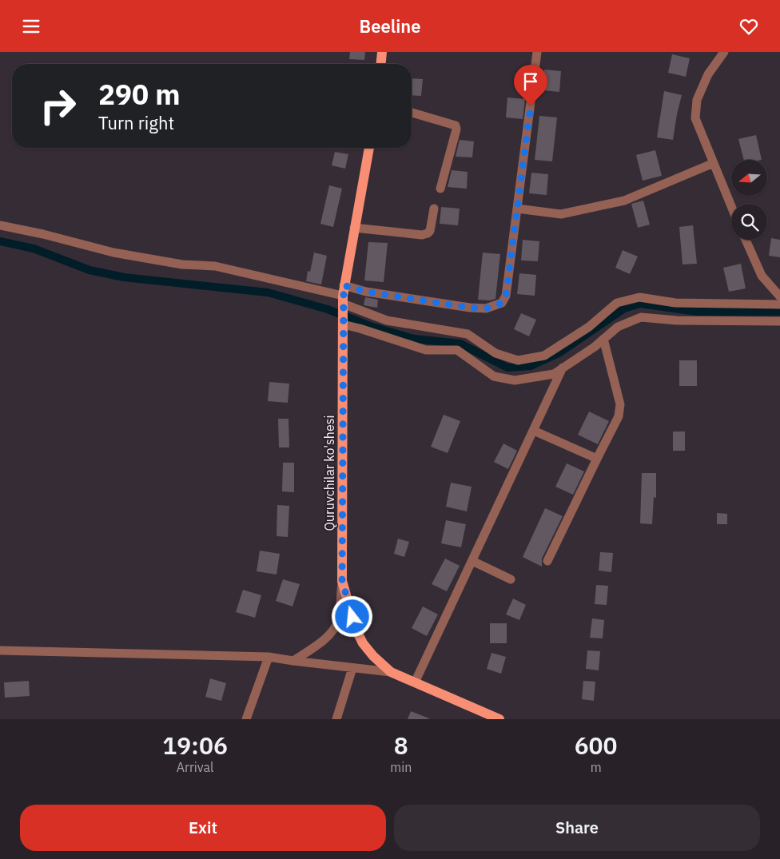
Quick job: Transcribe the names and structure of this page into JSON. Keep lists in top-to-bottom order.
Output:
{
  "streets": {
    "main road": ["Quruvchilar ko'shesi"]
  },
  "north": "left",
  "page": {
    "header": "Beeline",
    "turn": ["290 m", "Turn right"],
    "eta": [
      "19:06",
      "Arrival",
      "8",
      "min",
      "600",
      "m"
    ],
    "buttons": ["Exit", "Share"]
  }
}
